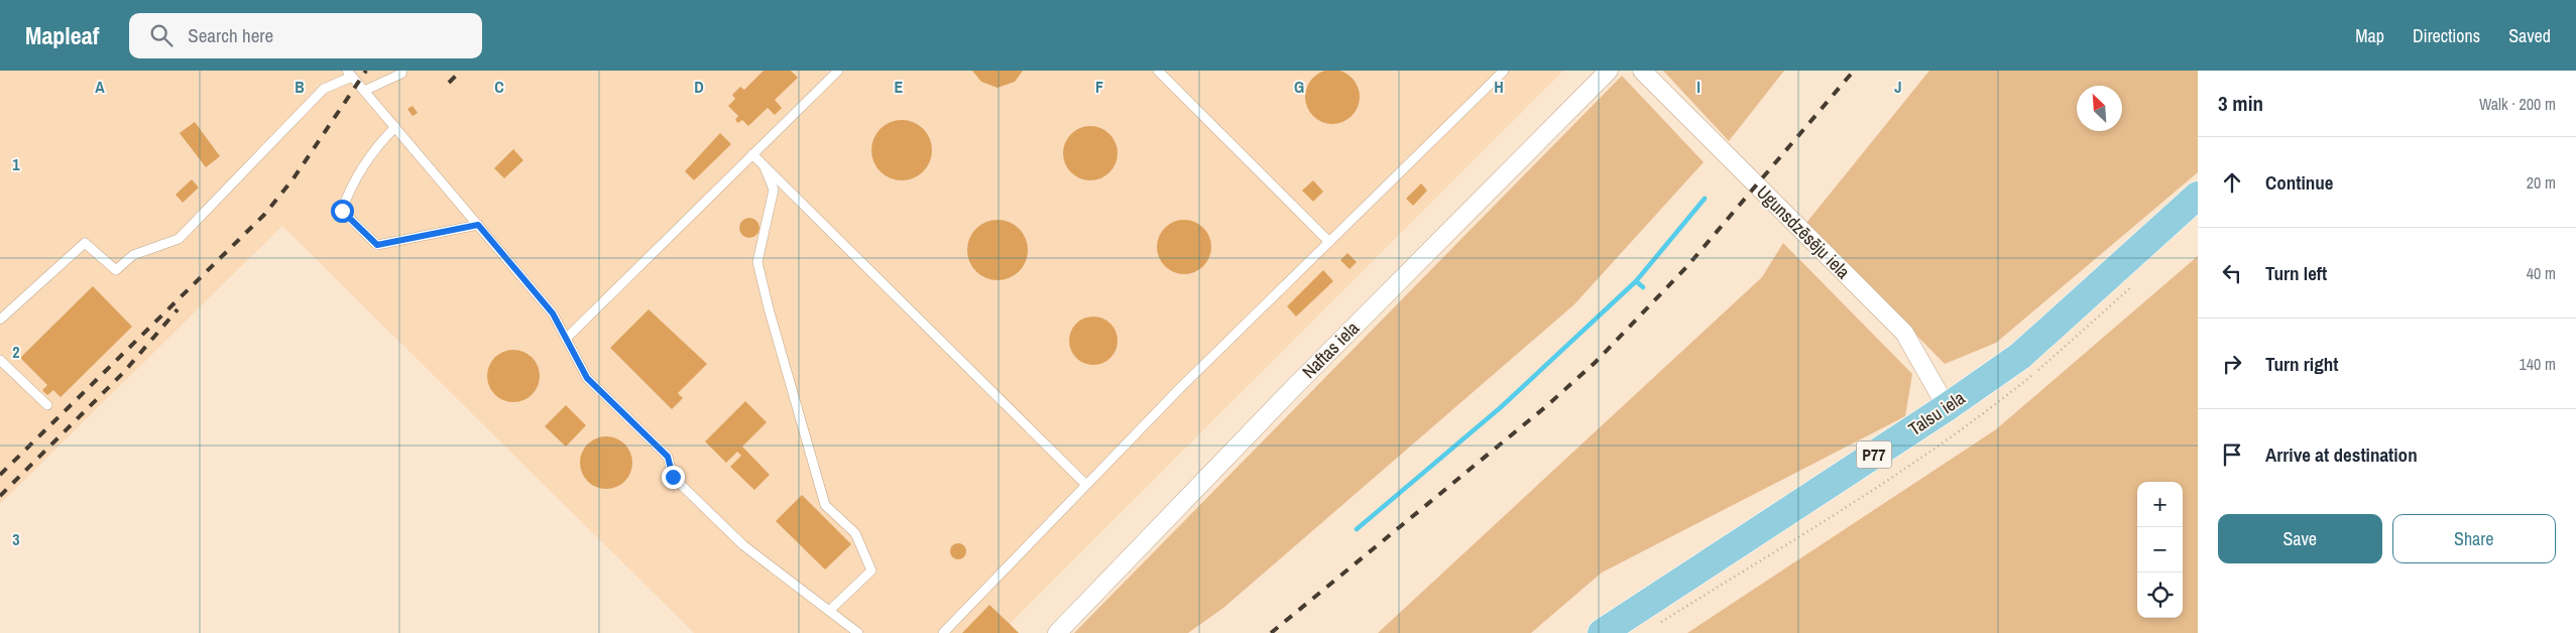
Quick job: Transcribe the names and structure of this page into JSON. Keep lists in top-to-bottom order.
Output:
{
  "streets": {
    "main road": ["Talsu iela", "P77"],
    "street": ["Ugunsdzēsēju iela", "Naftas iela"]
  },
  "crossings": [
    ["Ugunsdzēsēju iela", "Talsu iela"]
  ],
  "north": "top left",
  "page": {
    "header": "Mapleaf",
    "search": "Search here",
    "nav": ["Map", "Directions", "Saved"],
    "heading": ["3 min", "Walk · 200 m"],
    "list": [
      ["Continue", "20 m"],
      ["Turn left", "40 m"],
      ["Turn right", "140 m"],
      "Arrive at destination"
    ],
    "map_buttons": ["+", "−"],
    "buttons": ["Save", "Share"]
  },
  "grid": {
    "columns": [
      "A",
      "B",
      "C",
      "D",
      "E",
      "F",
      "G",
      "H",
      "I",
      "J"
    ],
    "rows": ["1", "2", "3"]
  }
}
